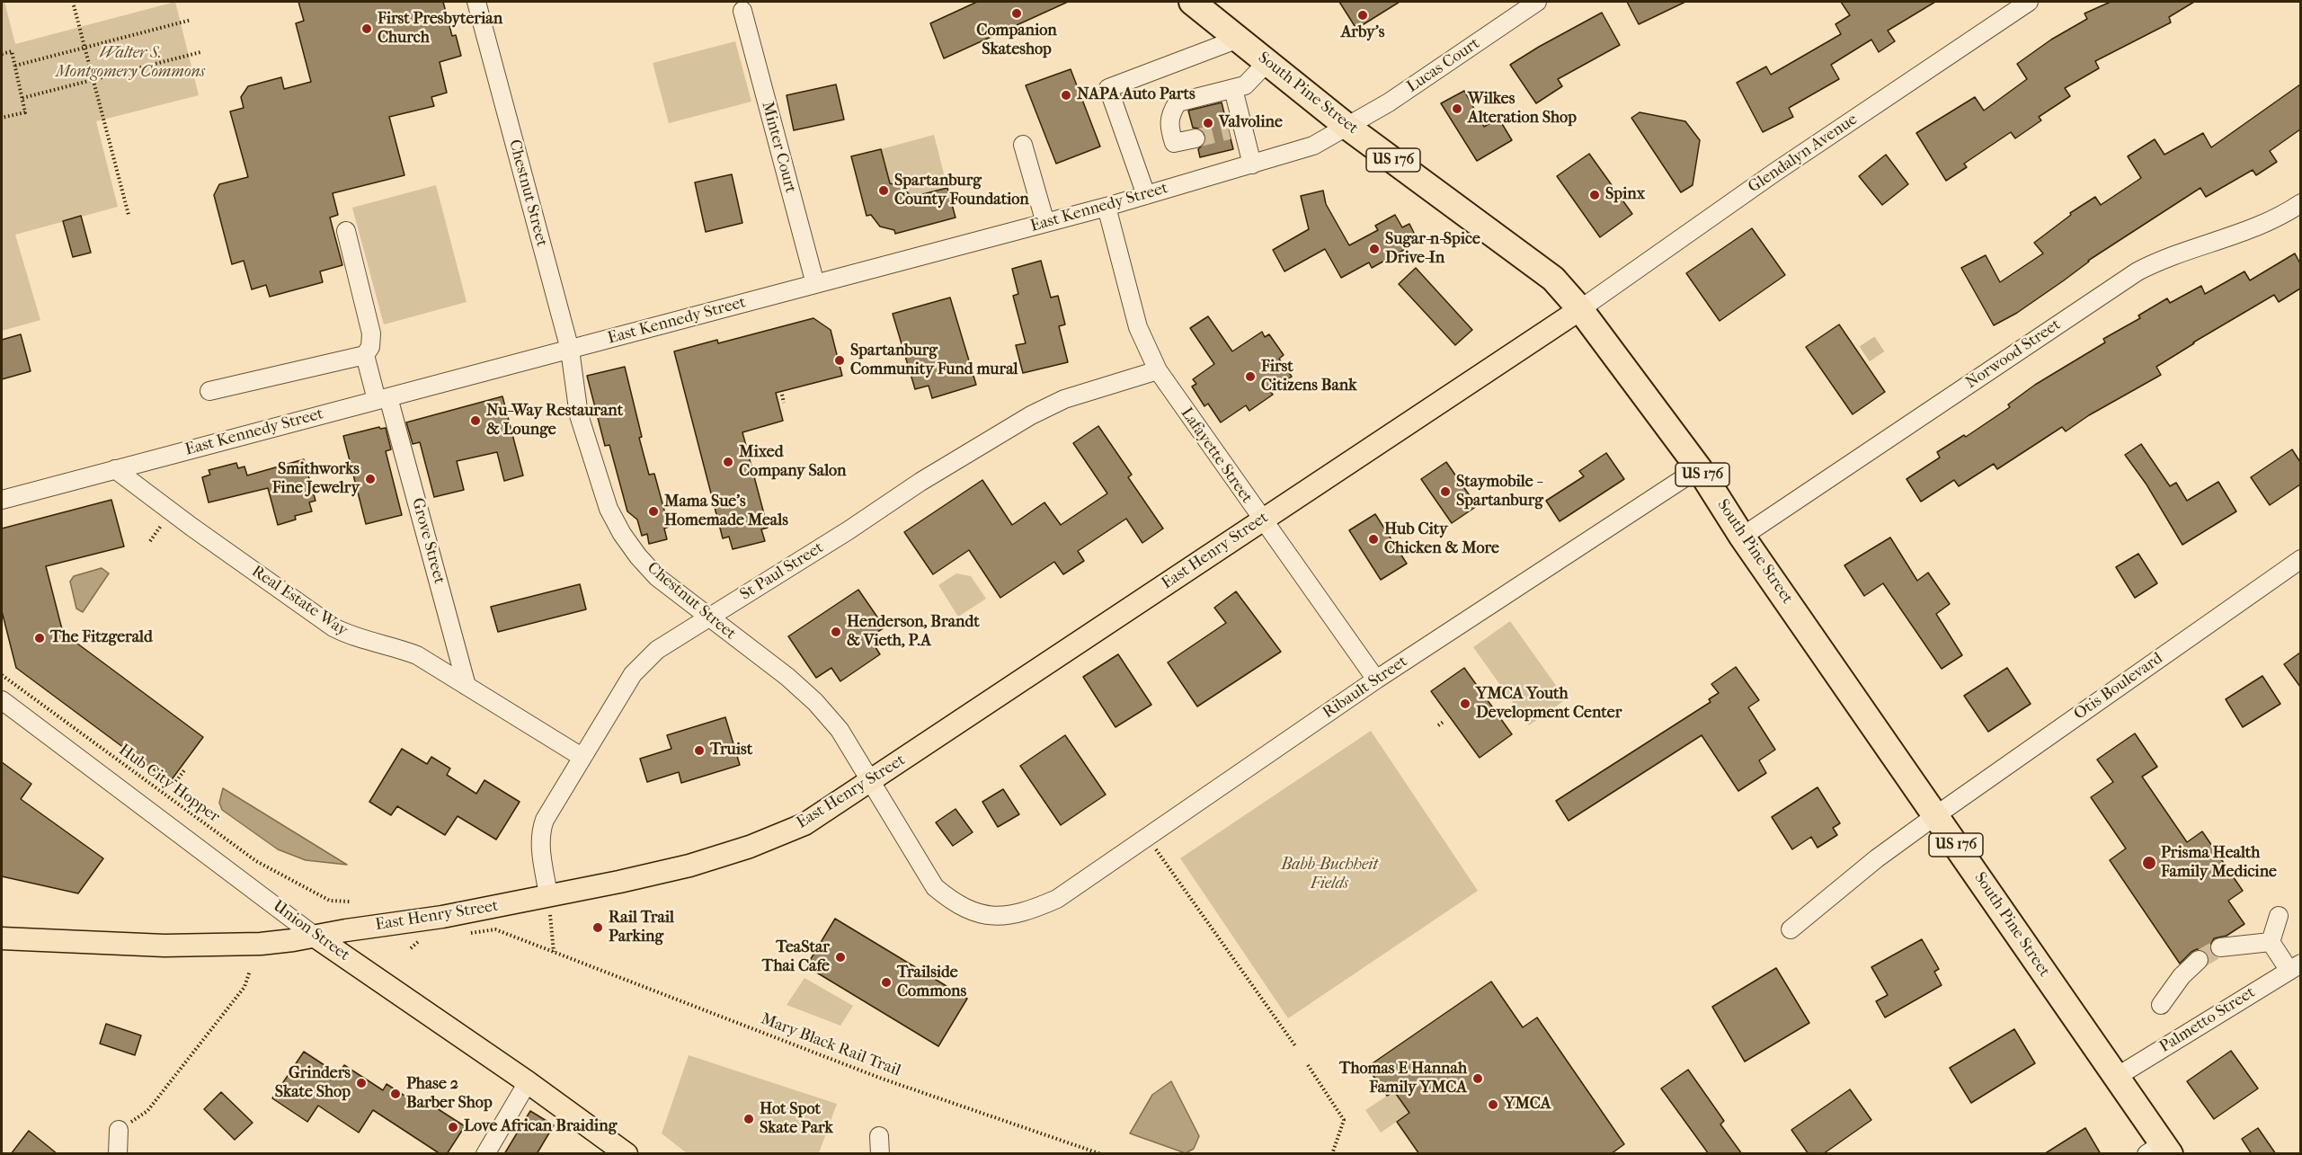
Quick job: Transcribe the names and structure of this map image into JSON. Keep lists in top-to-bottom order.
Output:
{
  "streets": {
    "highway": ["South Pine Street", "US 176"],
    "main road": ["East Henry Street", "Union Street"],
    "street": [
      "Lucas Court",
      "Minter Court",
      "Glendalyn Avenue",
      "Chestnut Street",
      "East Kennedy Street",
      "Norwood Street",
      "Lafayette Street",
      "Grove Street",
      "St Paul Street",
      "Real Estate Way",
      "Otis Boulevard",
      "Ribault Street",
      "Palmetto Street"
    ],
    "path": ["Hub City Hopper", "Mary Black Rail Trail"]
  },
  "crossings": [
    ["Lucas Court", "South Pine Street"],
    ["Lucas Court", "East Kennedy Street"],
    ["South Pine Street", "Glendalyn Avenue"],
    ["South Pine Street", "East Kennedy Street"],
    ["South Pine Street", "Norwood Street"],
    ["South Pine Street", "East Henry Street"],
    ["South Pine Street", "Otis Boulevard"],
    ["South Pine Street", "Ribault Street"],
    ["South Pine Street", "Palmetto Street"],
    ["Minter Court", "East Kennedy Street"],
    ["Glendalyn Avenue", "East Henry Street"],
    ["Chestnut Street", "East Kennedy Street"],
    ["Chestnut Street", "East Henry Street"],
    ["Chestnut Street", "St Paul Street"],
    ["Chestnut Street", "Ribault Street"],
    ["East Kennedy Street", "Lafayette Street"],
    ["East Kennedy Street", "Grove Street"],
    ["East Kennedy Street", "Real Estate Way"],
    ["Lafayette Street", "East Henry Street"],
    ["Lafayette Street", "St Paul Street"],
    ["Lafayette Street", "Ribault Street"],
    ["Grove Street", "Real Estate Way"],
    ["East Henry Street", "St Paul Street"],
    ["East Henry Street", "Union Street"],
    ["St Paul Street", "Real Estate Way"]
  ],
  "parks": ["Walter S. Montgomery Commons", "Babb-Buchheit Fields"],
  "places": [
    "Companion Skateshop",
    "Arby's",
    "First Presbyterian Church",
    "NAPA Auto Parts",
    "Wilkes Alteration Shop",
    "Valvoline",
    "Spartanburg County Foundation",
    "Spinx",
    "Sugar-n-Spice Drive-In",
    "Spartanburg Community Fund mural",
    "First Citizens Bank",
    "Nu-Way Restaurant & Lounge",
    "Mixed Company Salon",
    "Smithworks Fine Jewelry",
    "Staymobile - Spartanburg",
    "Mama Sue's Homemade Meals",
    "Hub City Chicken & More",
    "Henderson, Brandt & Vieth, P.A",
    "The Fitzgerald",
    "YMCA Youth Development Center",
    "Truist",
    "Prisma Health Family Medicine",
    "Rail Trail Parking",
    "TeaStar Thai Cafe",
    "Trailside Commons",
    "Thomas E Hannah Family YMCA",
    "Grinders Skate Shop",
    "Phase 2 Barber Shop",
    "YMCA",
    "Hot Spot Skate Park",
    "Love African Braiding"
  ]
}
